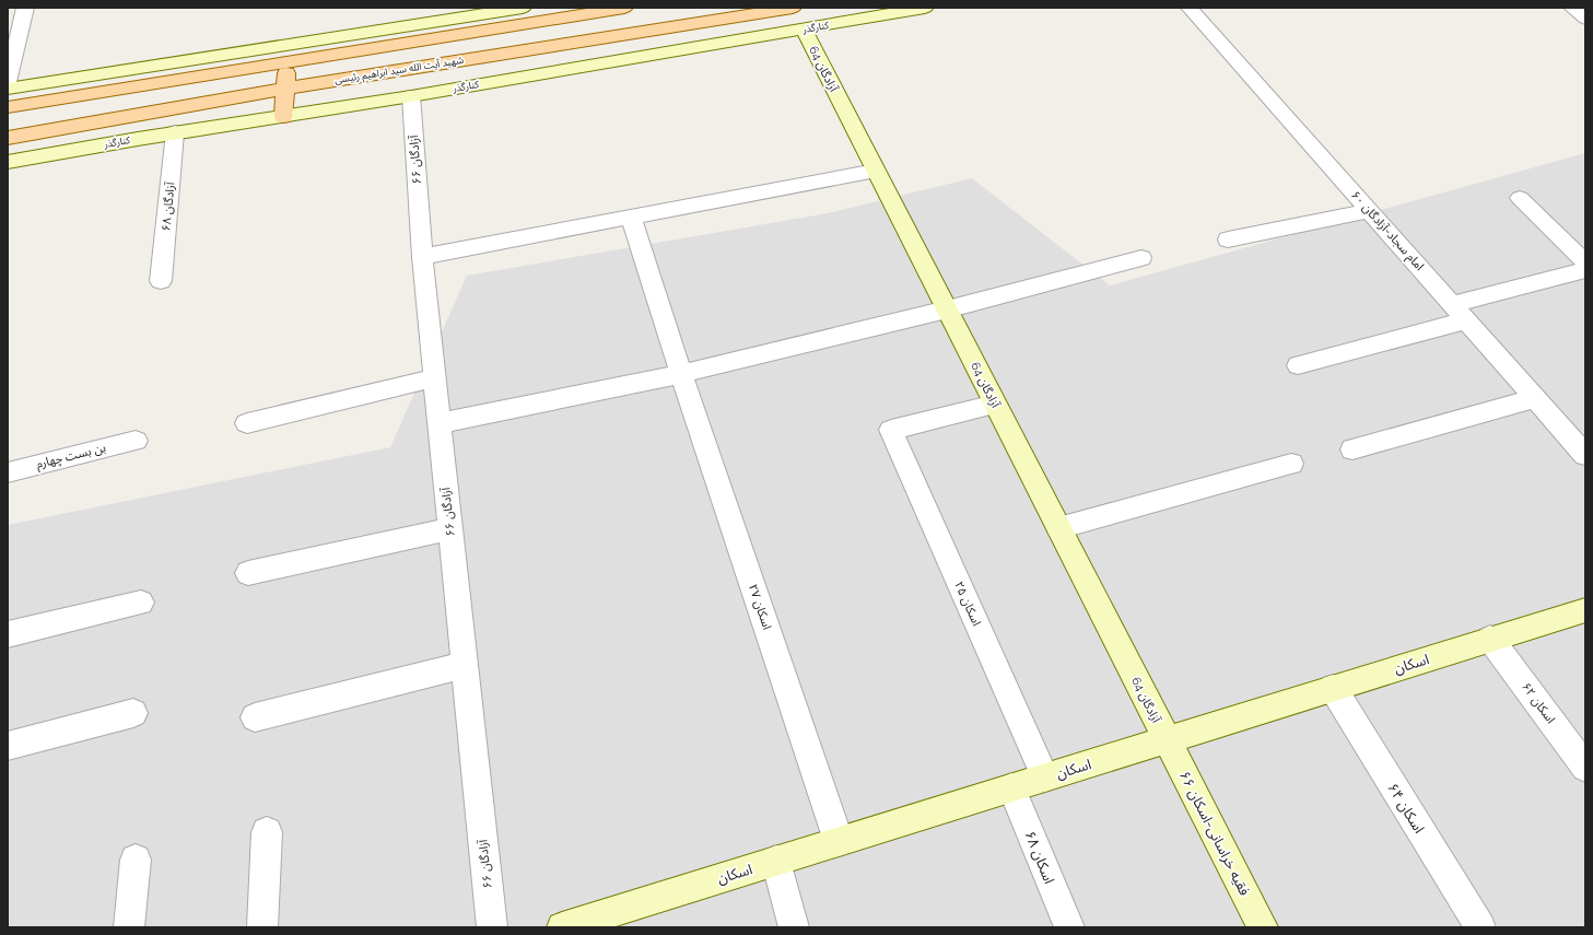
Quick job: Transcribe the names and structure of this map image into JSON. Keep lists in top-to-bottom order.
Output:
{
  "streets": {
    "main road": ["شهید آیت الله سید ابراهیم رئیسی"],
    "street": [
      "کنارگذر",
      "آزادگان 64",
      "آزادگان ۶۶",
      "آزادگان ۶۸",
      "امام سجاد-آزادگان ۶۰",
      "بن بست چهارم",
      "اسکان ۲۵",
      "اسکان ۲۷",
      "اسکان",
      "اسکان ۶۲",
      "اسکان ۶۴",
      "فقیه خراسانی-اسکان ۶۶",
      "اسکان ۶۸"
    ]
  },
  "crossings": [
    ["کنارگذر", "آزادگان 64"],
    ["کنارگذر", "آزادگان ۶۶"],
    ["کنارگذر", "آزادگان ۶۸"],
    ["آزادگان 64", "اسکان ۲۵"],
    ["آزادگان 64", "اسکان"],
    ["آزادگان 64", "فقیه خراسانی-اسکان ۶۶"],
    ["اسکان ۲۵", "اسکان"],
    ["اسکان ۲۷", "اسکان"],
    ["اسکان", "اسکان ۶۲"],
    ["اسکان", "اسکان ۶۴"],
    ["اسکان", "فقیه خراسانی-اسکان ۶۶"],
    ["اسکان", "اسکان ۶۸"]
  ]
}
